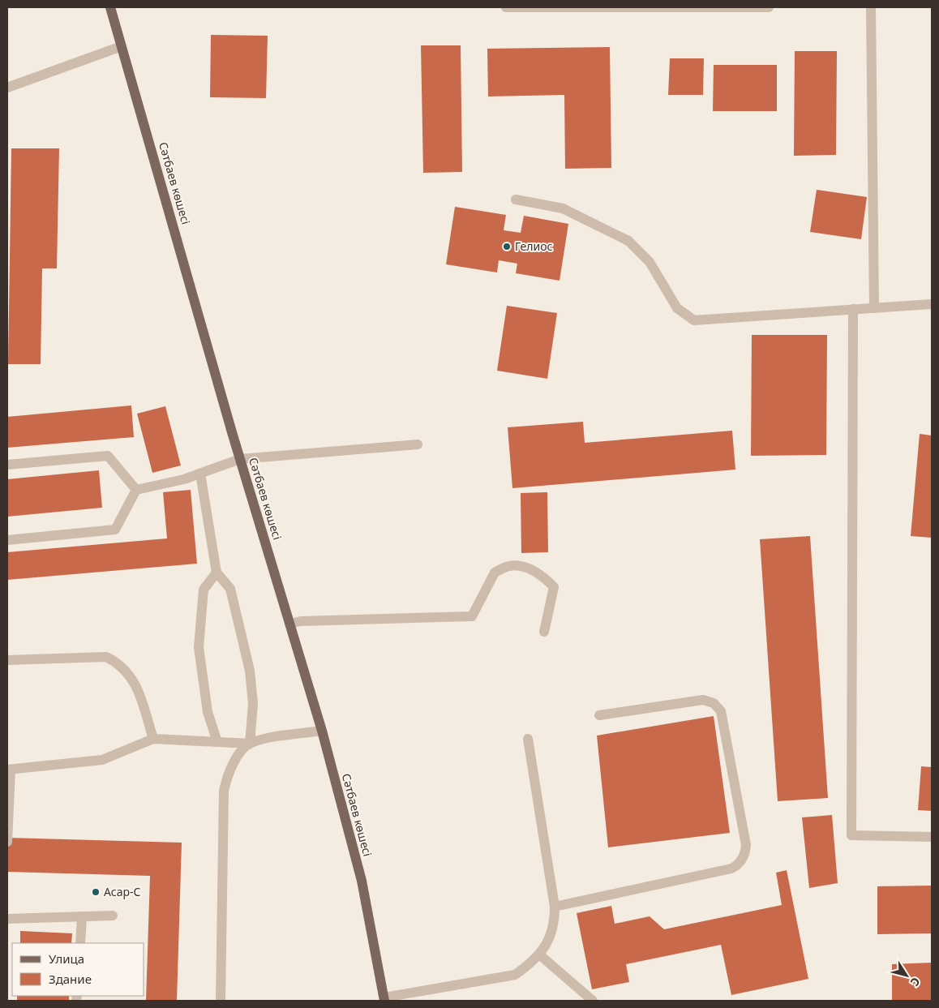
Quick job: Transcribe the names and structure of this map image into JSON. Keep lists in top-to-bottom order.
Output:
{
  "streets": {
    "main road": ["Сәтбаев көшесі"]
  },
  "places": ["Гелиос", "Асар-С"],
  "legend": ["Улица", "Здание"],
  "north": "bottom right"
}
